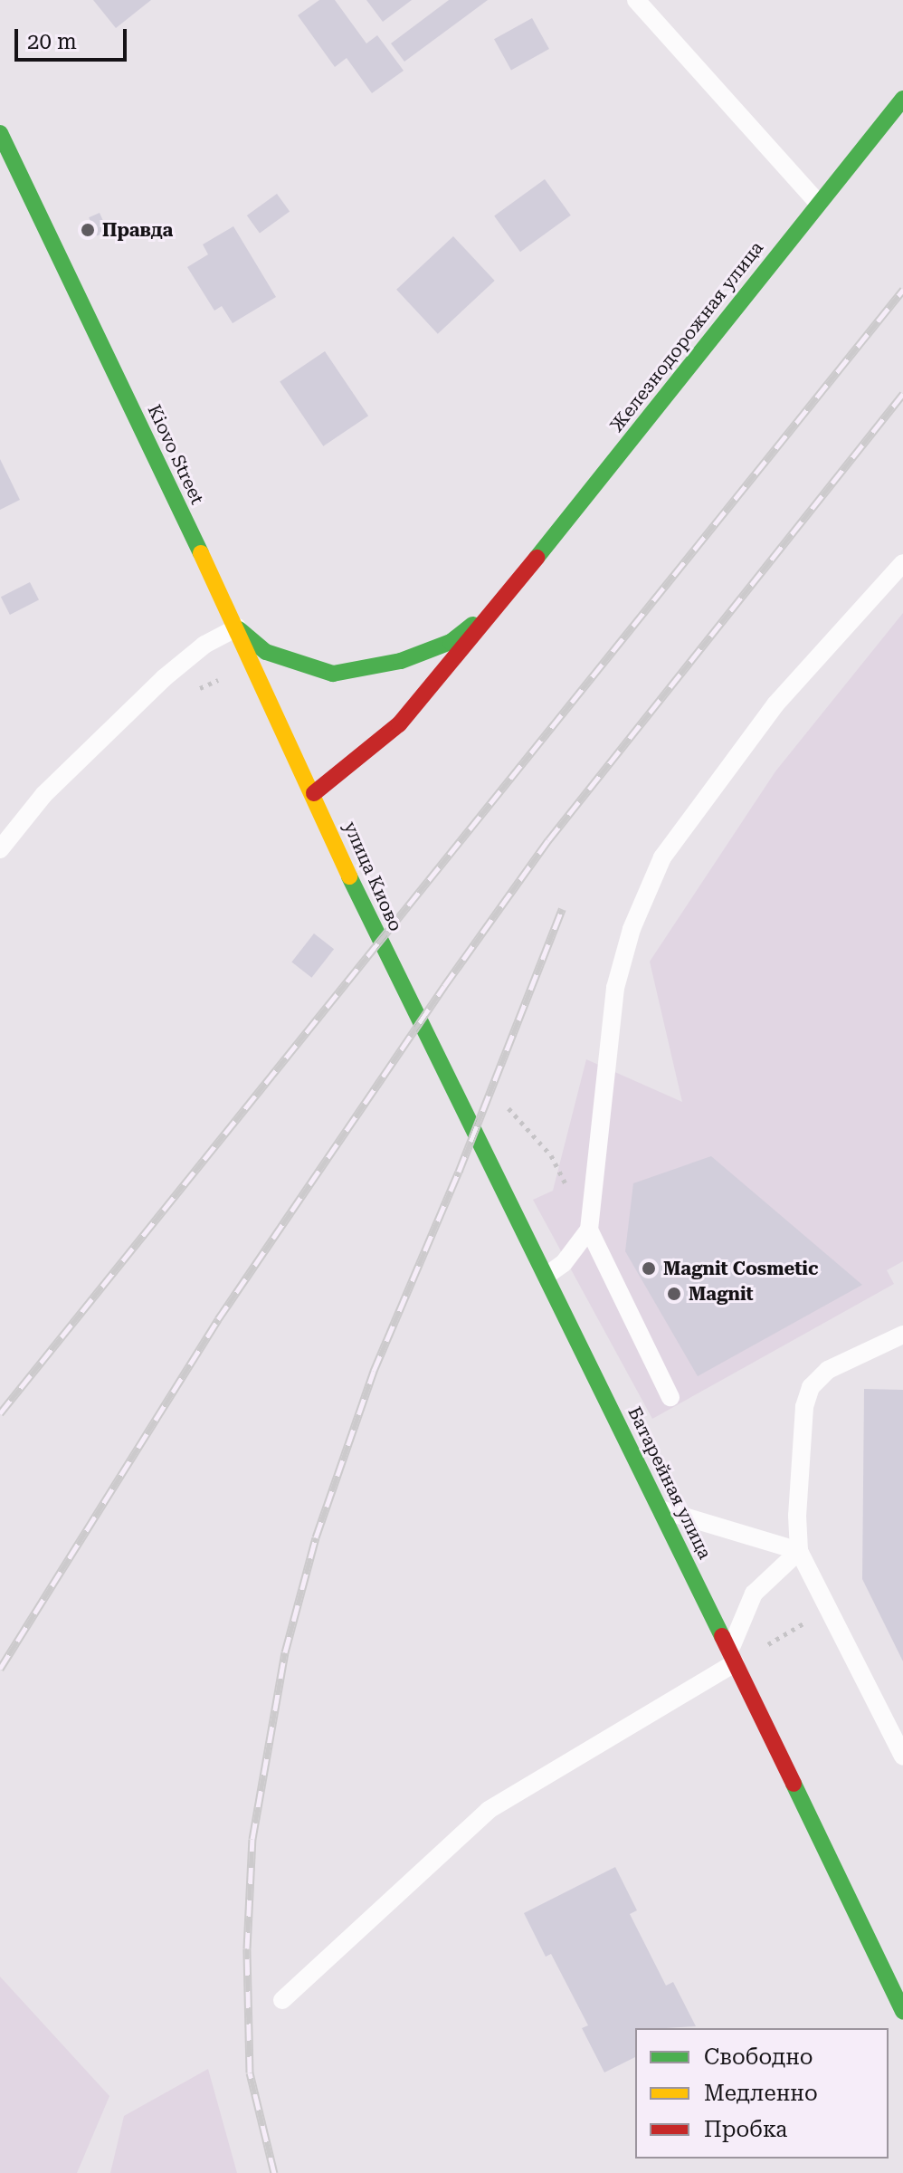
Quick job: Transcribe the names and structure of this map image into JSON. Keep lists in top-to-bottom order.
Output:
{
  "streets": {
    "main road": [
      "Железнодорожная улица",
      "Kiovo Street",
      "улица Киово",
      "Батарейная улица"
    ]
  },
  "crossings": [
    ["Железнодорожная улица", "Kiovo Street"],
    ["Железнодорожная улица", "улица Киово"],
    ["Kiovo Street", "улица Киово"],
    ["улица Киово", "Батарейная улица"]
  ],
  "places": ["Правда", "Magnit Cosmetic", "Magnit"],
  "legend": ["Свободно", "Медленно", "Пробка"],
  "scale_bar": "20 m"
}
